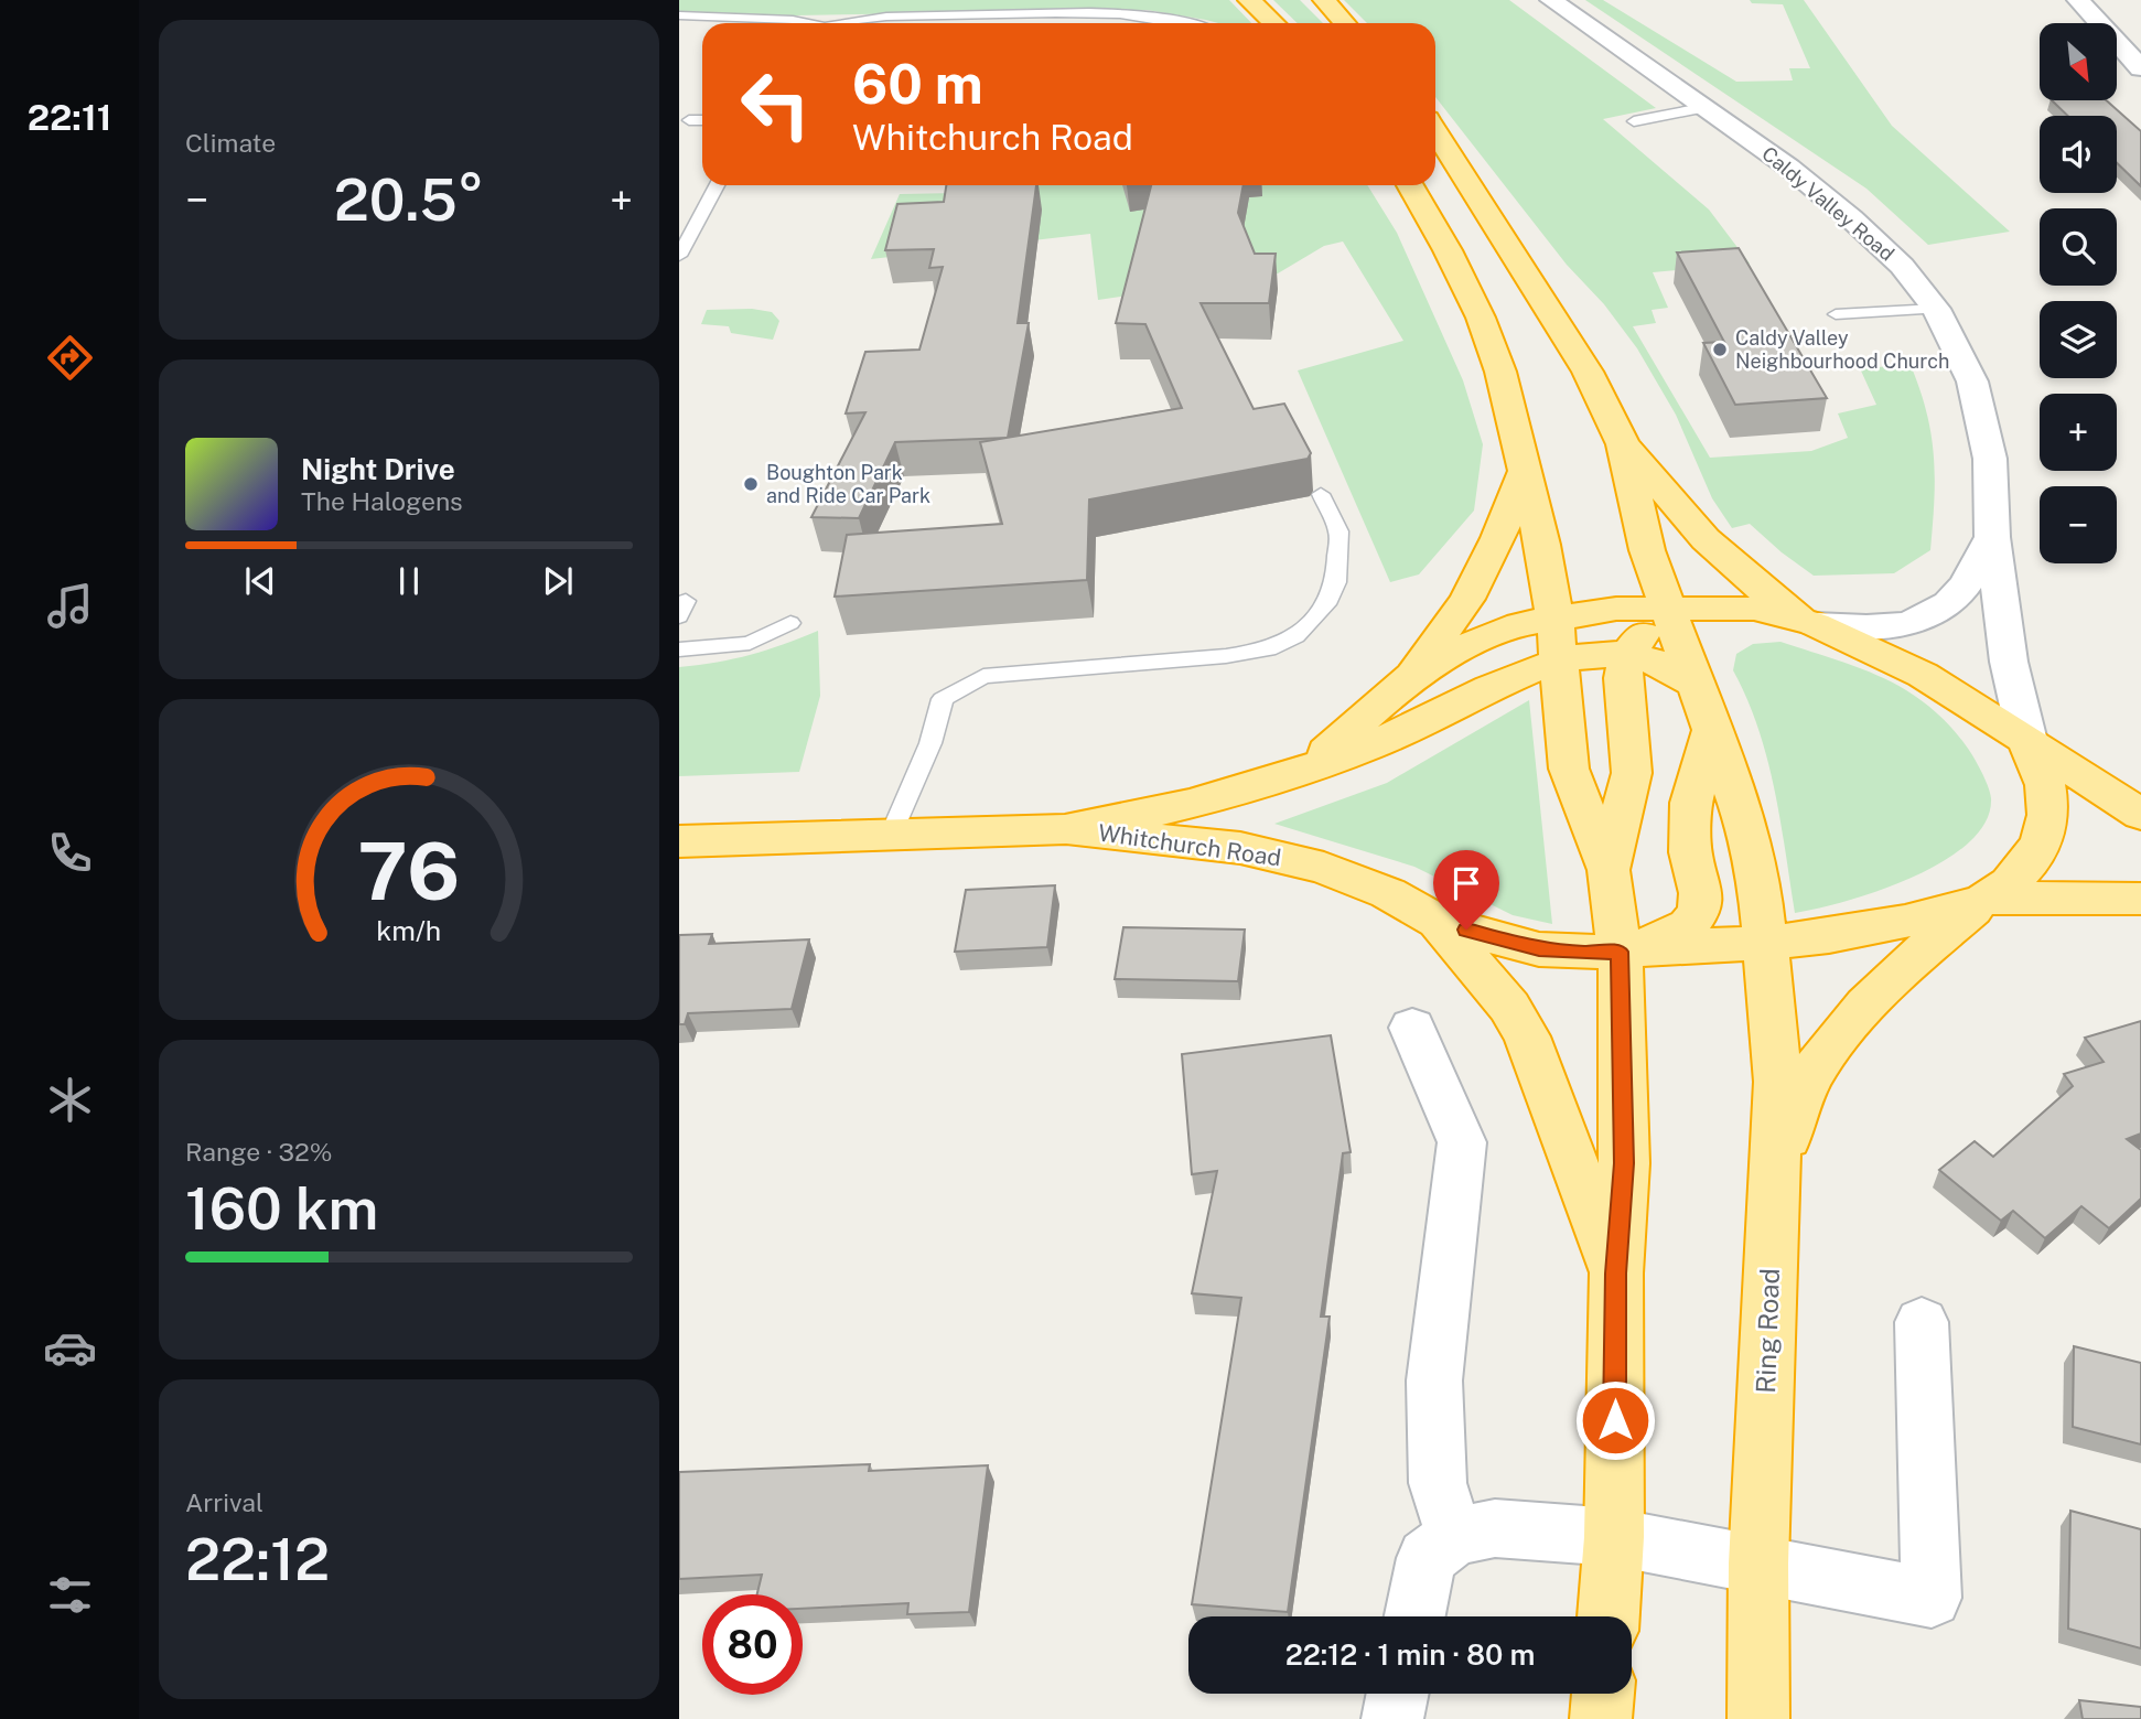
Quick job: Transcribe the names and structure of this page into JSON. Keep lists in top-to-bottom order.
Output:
{
  "streets": {
    "highway": ["Whitchurch Road", "Ring Road"],
    "street": ["Caldy Valley Road"]
  },
  "crossings": [
    ["Whitchurch Road", "Ring Road"]
  ],
  "places": ["Caldy Valley Neighbourhood Church", "Boughton Park and Ride Car Park"],
  "north": "bottom right",
  "page": {
    "tabs": "22:11",
    "tile": [
      "Climate",
      ["Range · 32%", "160 km"],
      ["Arrival", "22:12"]
    ],
    "map_buttons": ["+", "−"],
    "turn": ["60 m", "Whitchurch Road"],
    "heat": ["−", "20.5°", "+"],
    "song": ["Night Drive", "The Halogens"],
    "limit": "80",
    "trip": "22:12 · 1 min · 80 m",
    "gauge": ["76", "km/h"]
  }
}
